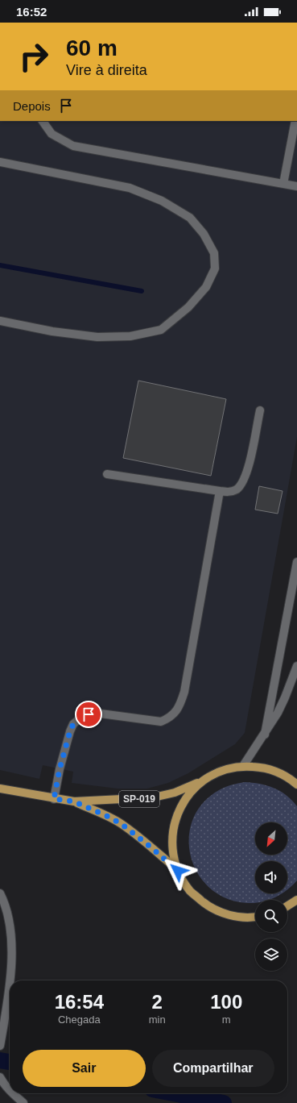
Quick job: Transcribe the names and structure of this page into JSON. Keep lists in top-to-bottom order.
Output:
{
  "streets": {
    "main road": ["SP-019"]
  },
  "north": "bottom left",
  "page": {
    "status": "16:52",
    "turn": ["60 m", "Vire à direita"],
    "then": "Depois",
    "eta": [
      "16:54",
      "Chegada",
      "2",
      "min",
      "100",
      "m"
    ],
    "buttons": ["Sair", "Compartilhar"]
  }
}
